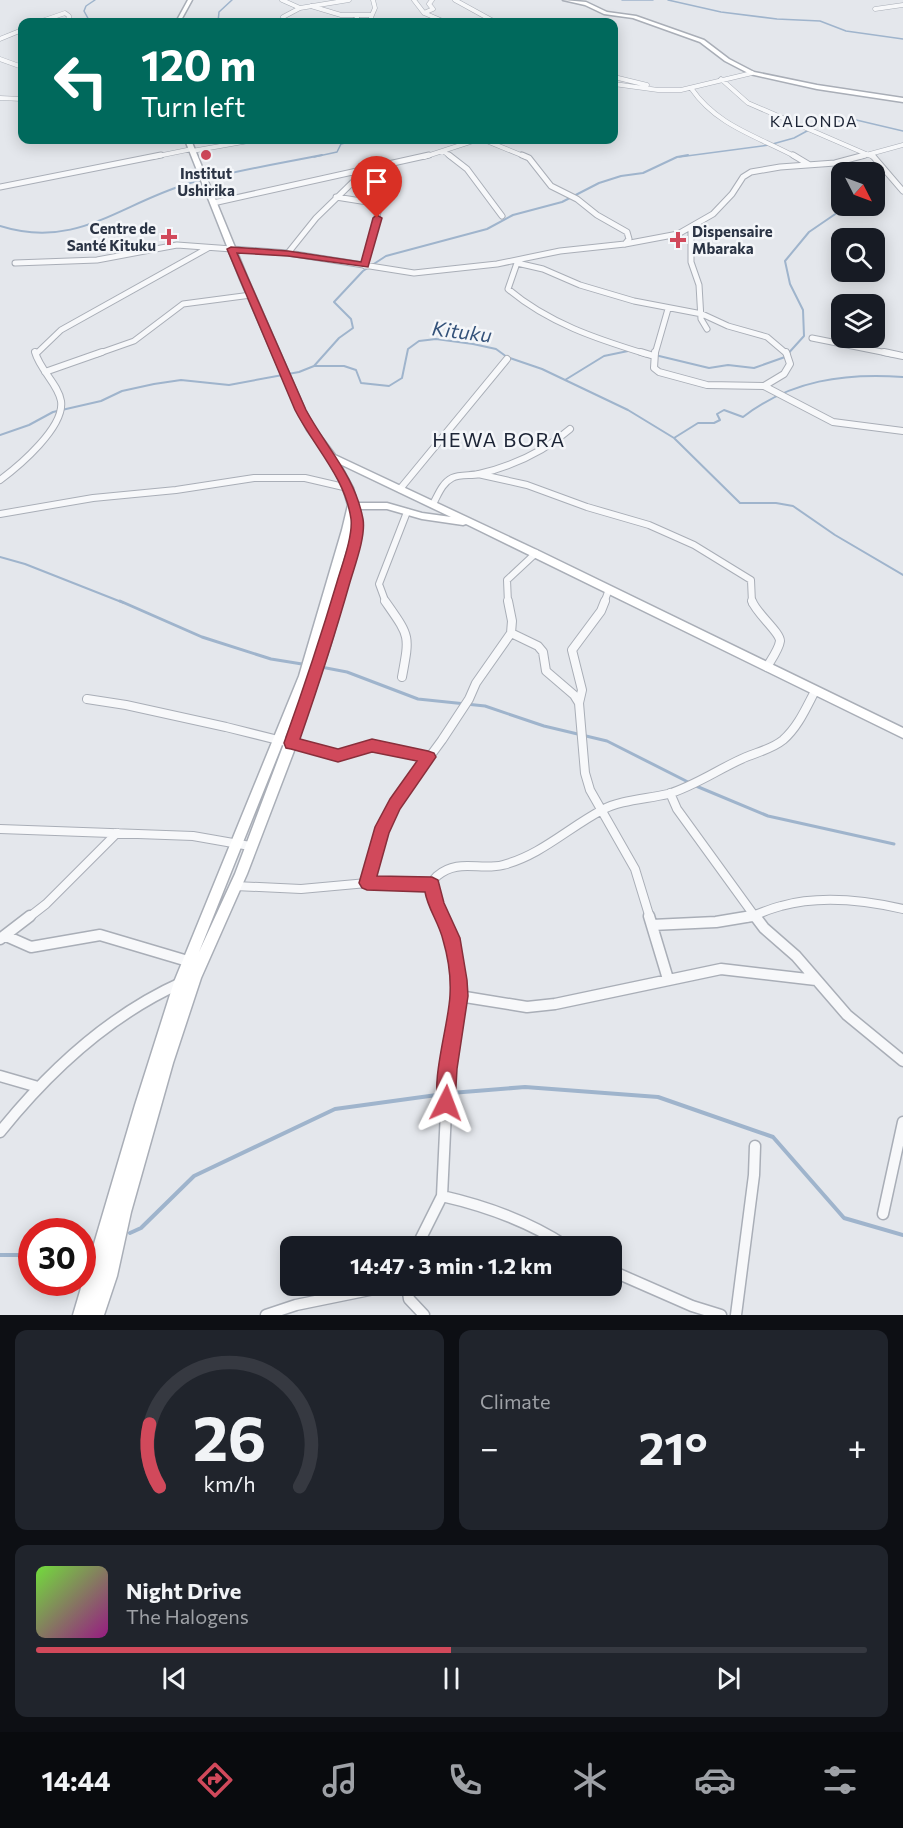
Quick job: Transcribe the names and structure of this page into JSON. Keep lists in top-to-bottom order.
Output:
{
  "districts": ["KALONDA", "HEWA BORA"],
  "water": ["Kituku"],
  "places": {
    "other": ["Institut Ushirika"],
    "health": ["Centre de Santé Kituku", "Dispensaire Mbaraka"]
  },
  "north": "bottom right",
  "page": {
    "turn": ["120 m", "Turn left"],
    "limit": "30",
    "trip": "14:47 · 3 min · 1.2 km",
    "tile": "Climate",
    "heat": ["−", "21°", "+"],
    "song": ["Night Drive", "The Halogens"],
    "tabs": "14:44",
    "gauge": ["26", "km/h"]
  }
}
